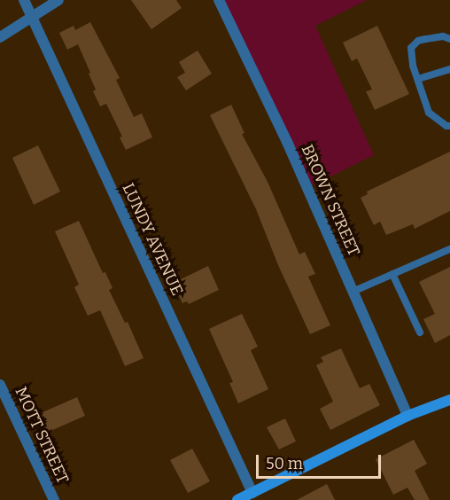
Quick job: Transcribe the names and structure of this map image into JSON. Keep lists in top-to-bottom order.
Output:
{
  "streets": {
    "street": ["BROWN STREET", "LUNDY AVENUE", "MOTT STREET"]
  },
  "scale_bar": "50 m"
}
